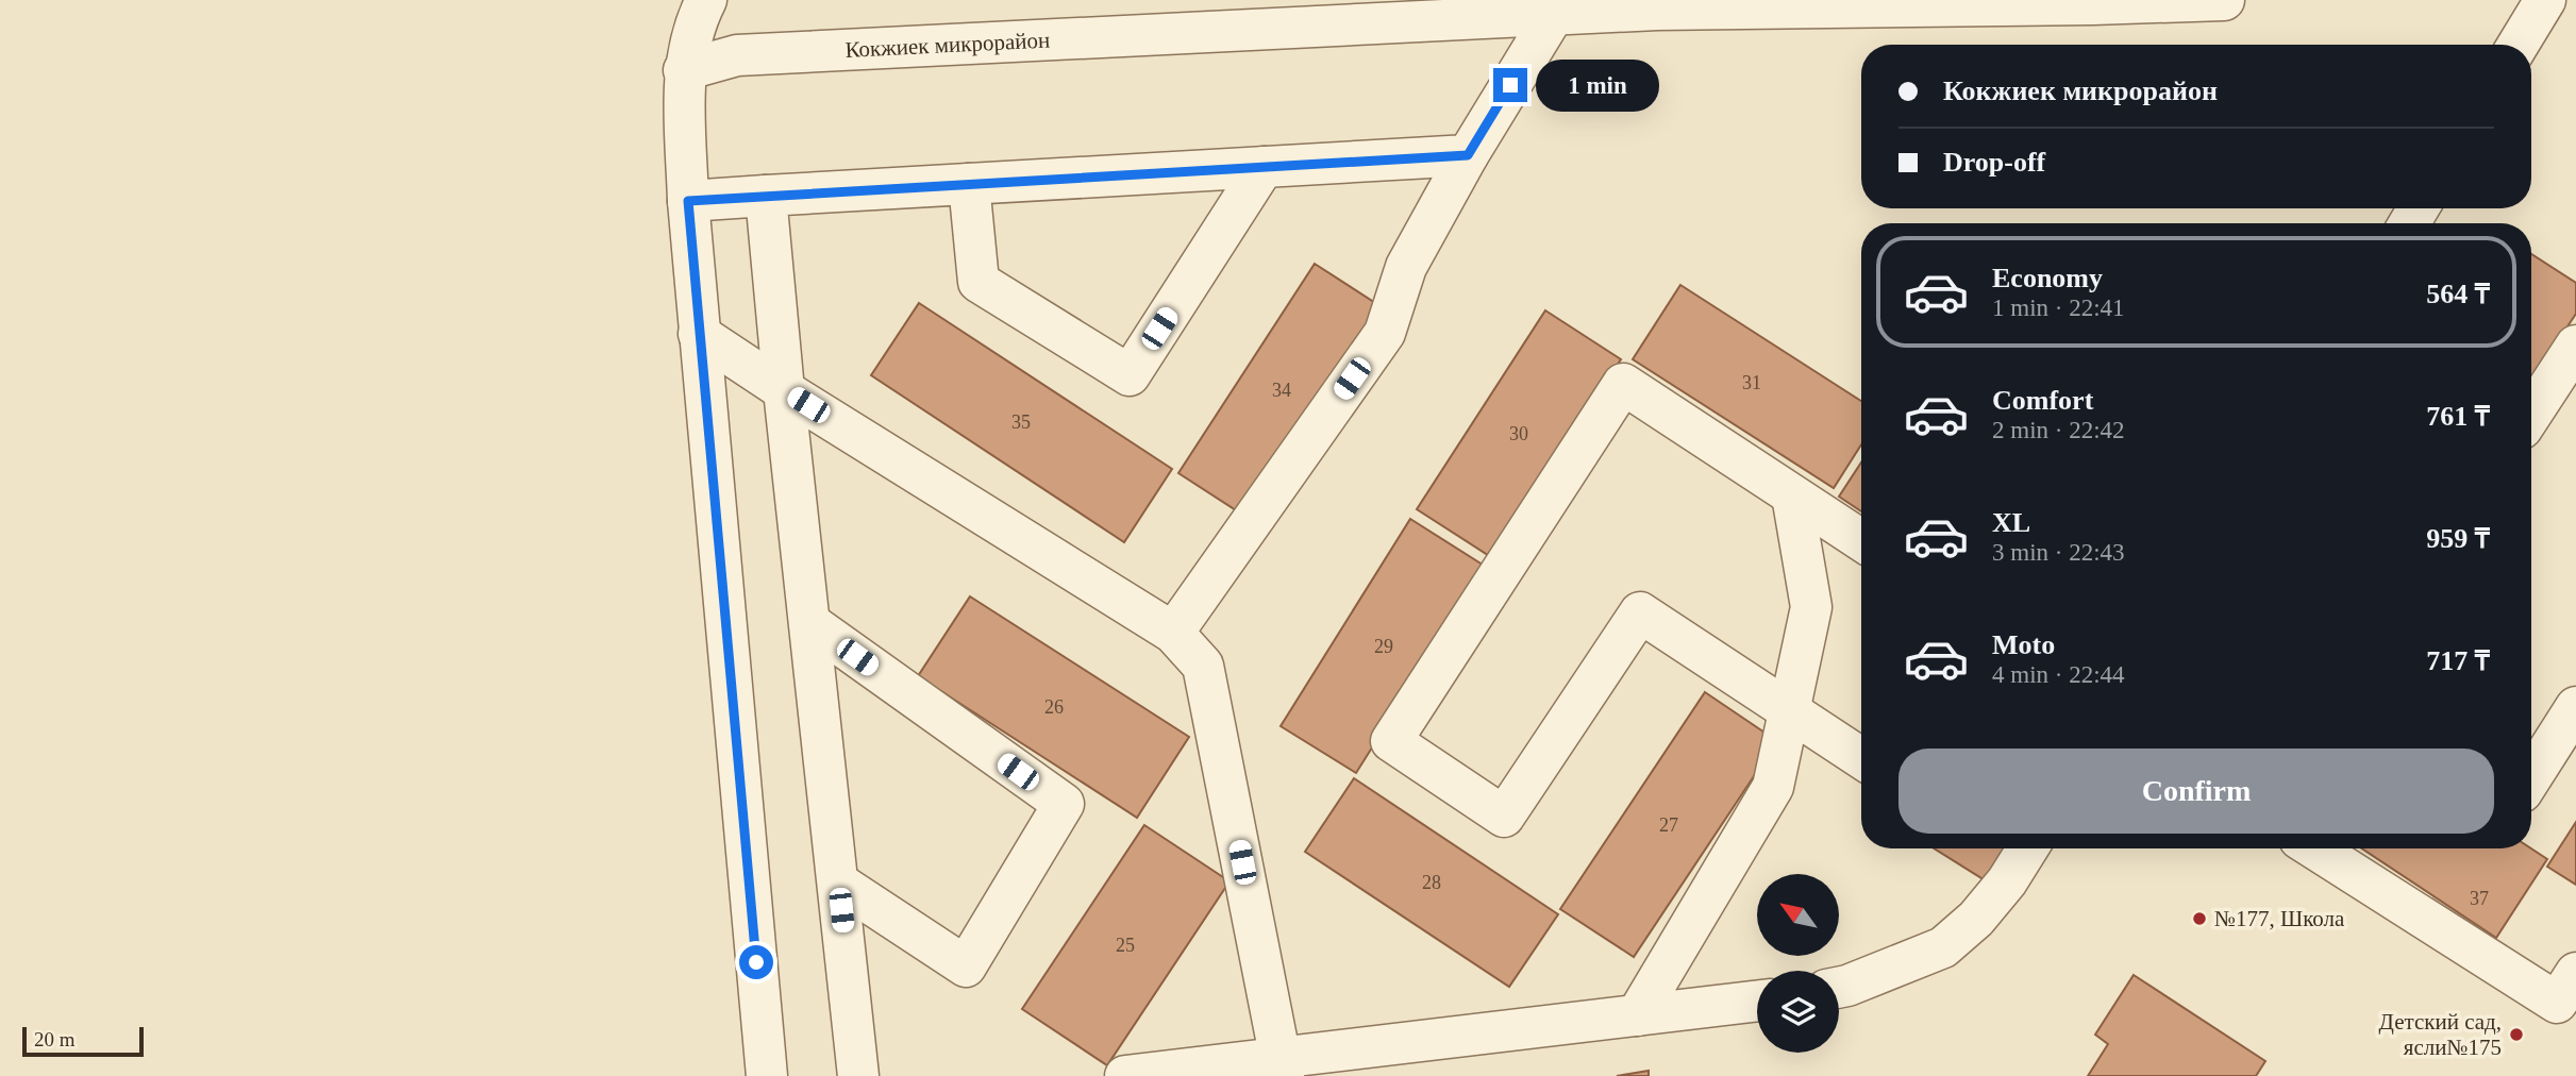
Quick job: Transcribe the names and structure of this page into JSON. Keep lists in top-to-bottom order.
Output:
{
  "streets": {
    "street": ["Кокжиек микрорайон"]
  },
  "places": ["№177, Школа", "Детский сад, ясли№175"],
  "house_numbers": [
    "31",
    "34",
    "35",
    "30",
    "29",
    "26",
    "27",
    "28",
    "37",
    "25"
  ],
  "scale_bar": "20 m",
  "north": "top left",
  "page": {
    "banner": ["Кокжиек микрорайон", "Drop-off"],
    "bubble": "1 min",
    "list": [
      {
        "name": "Economy",
        "note": "1 min · 22:41",
        "value": "564 ₸"
      },
      {
        "name": "Comfort",
        "note": "2 min · 22:42",
        "value": "761 ₸"
      },
      {
        "name": "XL",
        "note": "3 min · 22:43",
        "value": "959 ₸"
      },
      {
        "name": "Moto",
        "note": "4 min · 22:44",
        "value": "717 ₸"
      }
    ],
    "buttons": "Confirm",
    "scale": "20 m"
  }
}
